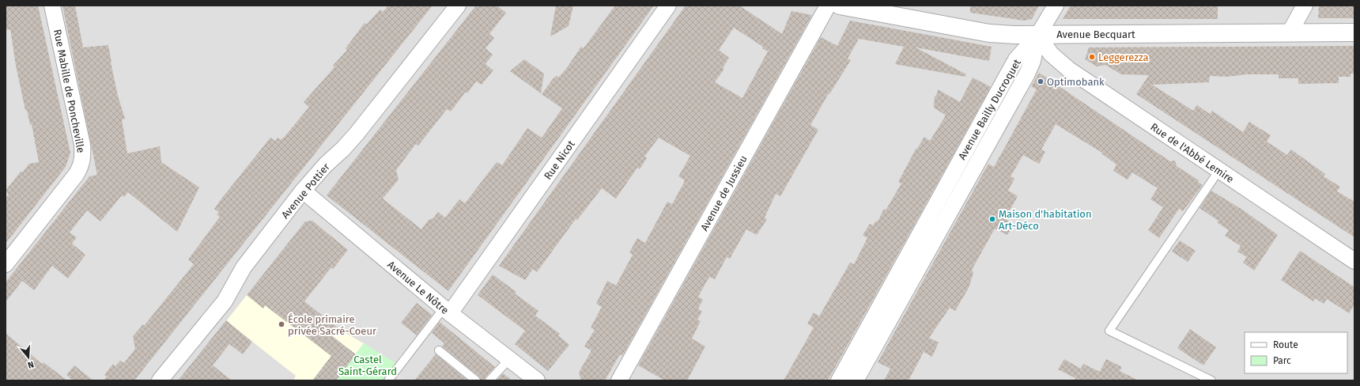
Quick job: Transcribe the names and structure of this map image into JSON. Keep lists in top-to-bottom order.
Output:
{
  "streets": {
    "street": [
      "Avenue Becquart",
      "Rue Mabille de Poncheville",
      "Avenue Bailly Ducroquet",
      "Rue de l'Abbé Lemire",
      "Rue Nicot",
      "Avenue Pottier",
      "Avenue de Jussieu",
      "Avenue Le Nôtre"
    ]
  },
  "crossings": [
    ["Avenue Becquart", "Avenue Bailly Ducroquet"],
    ["Avenue Becquart", "Rue de l'Abbé Lemire"],
    ["Avenue Bailly Ducroquet", "Rue de l'Abbé Lemire"],
    ["Rue Nicot", "Avenue Le Nôtre"],
    ["Avenue Pottier", "Avenue Le Nôtre"]
  ],
  "parks": ["Castel Saint-Gérard"],
  "places": [
    "Leggerezza",
    "Optimobank",
    "Maison d'habitation Art-Déco",
    "École primaire privée Sacré-Coeur"
  ],
  "legend": ["Route", "Parc"],
  "north": "bottom"
}
